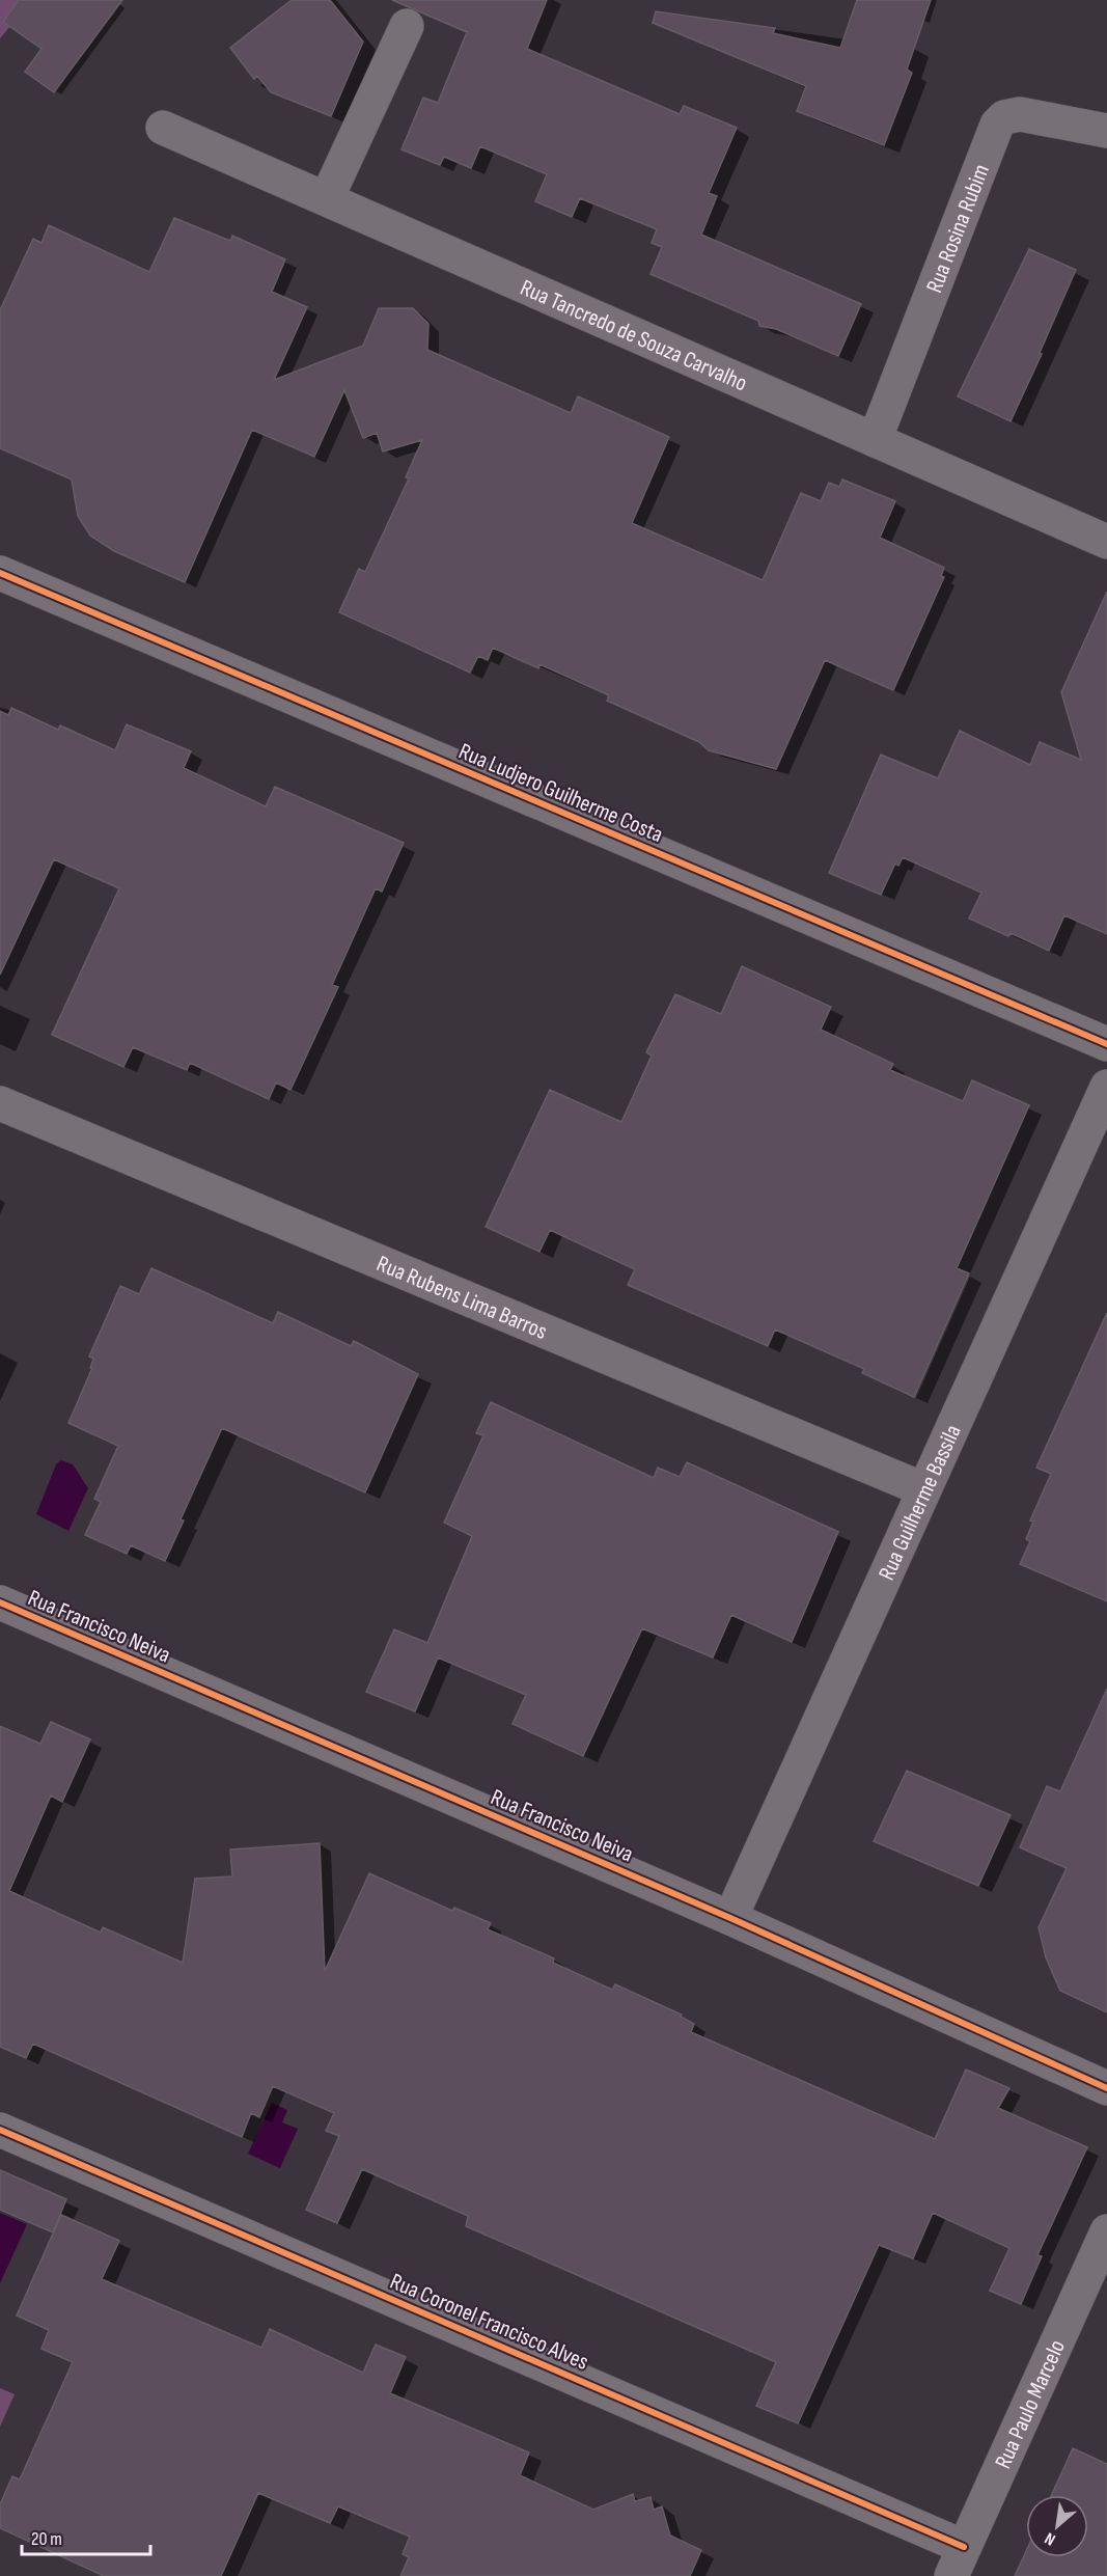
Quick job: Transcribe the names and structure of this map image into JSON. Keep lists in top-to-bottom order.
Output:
{
  "streets": {
    "street": [
      "Rua Rosina Rubim",
      "Rua Tancredo de Souza Carvalho",
      "Rua Ludjero Guilherme Costa",
      "Rua Rubens Lima Barros",
      "Rua Guilherme Bassila",
      "Rua Francisco Neiva",
      "Rua Coronel Francisco Alves",
      "Rua Paulo Marcelo"
    ]
  },
  "crossings": [
    ["Rua Rosina Rubim", "Rua Tancredo de Souza Carvalho"],
    ["Rua Rubens Lima Barros", "Rua Guilherme Bassila"],
    ["Rua Guilherme Bassila", "Rua Francisco Neiva"],
    ["Rua Coronel Francisco Alves", "Rua Paulo Marcelo"]
  ],
  "scale_bar": "20 m",
  "north": "bottom left"
}
